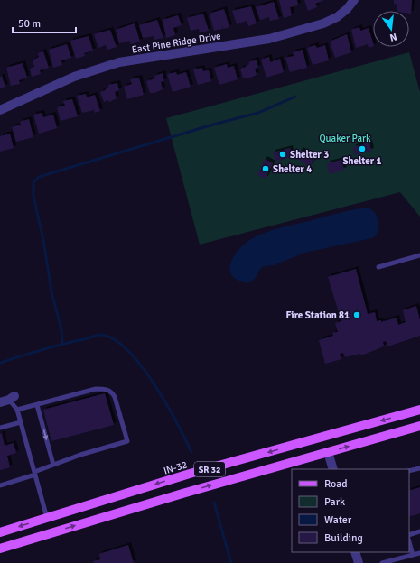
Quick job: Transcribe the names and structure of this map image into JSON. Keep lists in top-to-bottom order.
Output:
{
  "streets": {
    "main road": ["IN-32", "SR 32"],
    "street": ["East Pine Ridge Drive"]
  },
  "parks": ["Quaker Park"],
  "places": [
    "Shelter 1",
    "Shelter 3",
    "Shelter 4",
    "Fire Station 81"
  ],
  "legend": [
    "Road",
    "Park",
    "Water",
    "Building"
  ],
  "scale_bar": "50 m",
  "north": "bottom"
}
